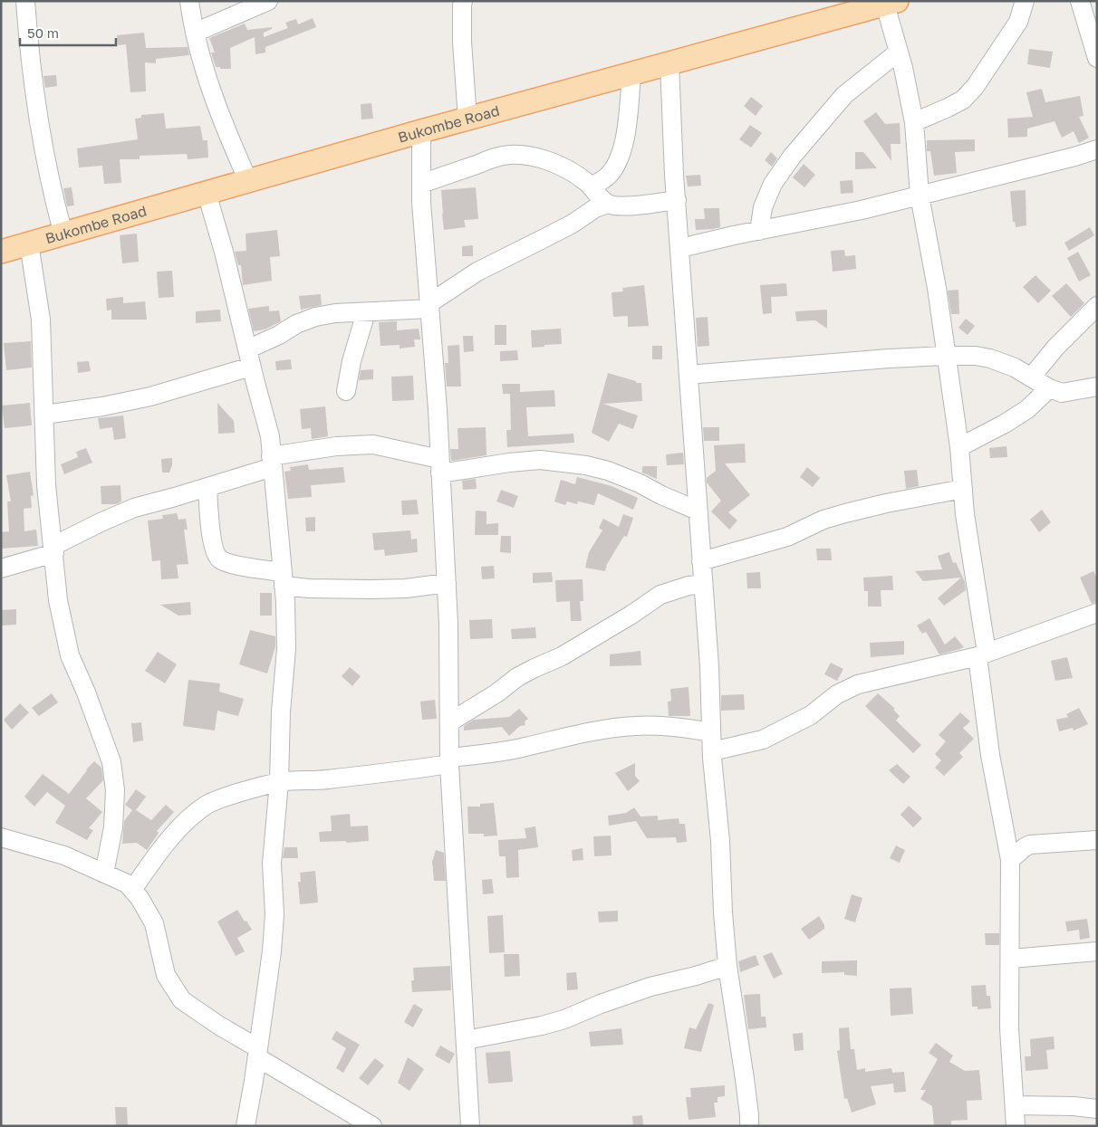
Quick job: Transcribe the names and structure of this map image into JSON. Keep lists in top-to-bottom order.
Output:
{
  "streets": {
    "main road": ["Bukombe Road"]
  },
  "scale_bar": "50 m"
}
